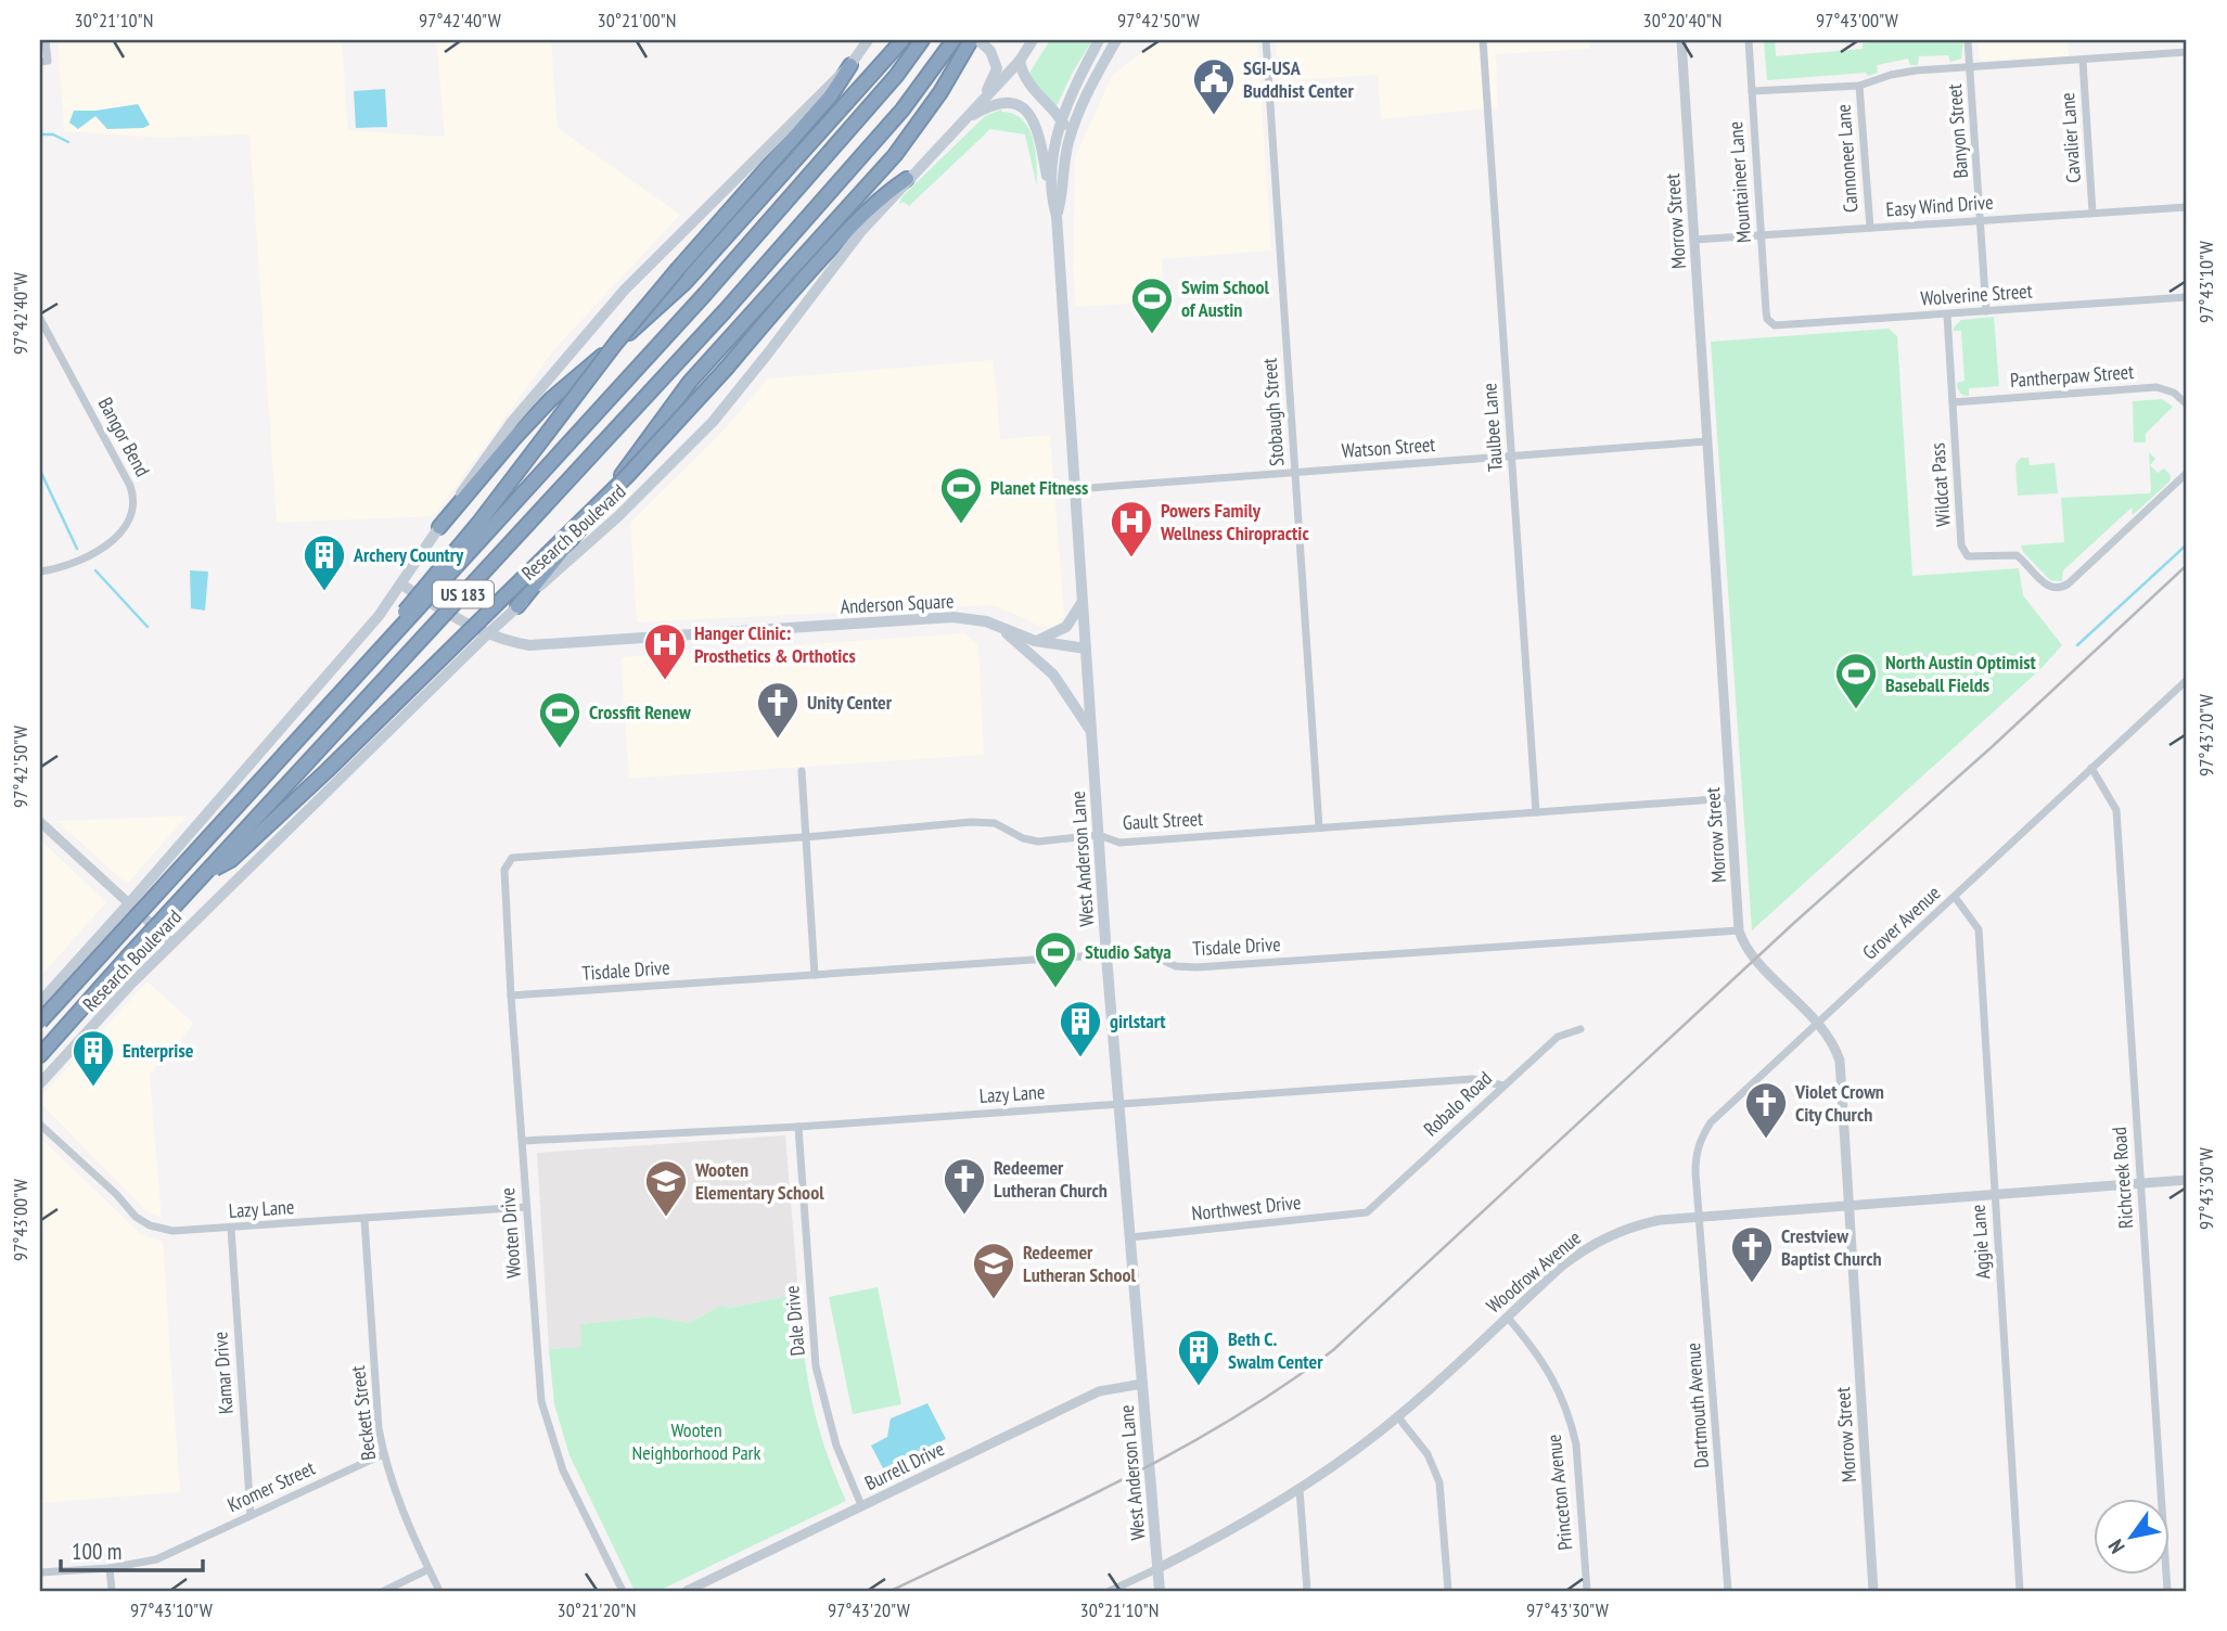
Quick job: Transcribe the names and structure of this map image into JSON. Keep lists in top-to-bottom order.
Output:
{
  "streets": {
    "highway": ["US 183"],
    "main road": ["Research Boulevard", "Anderson Square", "West Anderson Lane"],
    "street": [
      "Banyon Street",
      "Cavalier Lane",
      "Cannoneer Lane",
      "Mountaineer Lane",
      "Easy Wind Drive",
      "Morrow Street",
      "Wolverine Street",
      "Pantherpaw Street",
      "Stobaugh Street",
      "Taulbee Lane",
      "Bangor Bend",
      "Watson Street",
      "Wildcat Pass",
      "Gault Street",
      "Grover Avenue",
      "Tisdale Drive",
      "Lazy Lane",
      "Robalo Road",
      "Richcreek Road",
      "Northwest Drive",
      "Wooten Drive",
      "Aggie Lane",
      "Woodrow Avenue",
      "Dale Drive",
      "Kamar Drive",
      "Dartmouth Avenue",
      "Beckett Street",
      "Burrell Drive",
      "Kromer Street",
      "Princeton Avenue"
    ]
  },
  "crossings": [
    ["Banyon Street", "Easy Wind Drive"],
    ["Banyon Street", "Wolverine Street"],
    ["Cavalier Lane", "Easy Wind Drive"],
    ["Cannoneer Lane", "Easy Wind Drive"],
    ["Mountaineer Lane", "Easy Wind Drive"],
    ["Mountaineer Lane", "Wolverine Street"],
    ["Easy Wind Drive", "Morrow Street"],
    ["Morrow Street", "Watson Street"],
    ["Morrow Street", "Gault Street"],
    ["Morrow Street", "Grover Avenue"],
    ["Morrow Street", "Tisdale Drive"],
    ["Morrow Street", "Woodrow Avenue"],
    ["Wolverine Street", "Wildcat Pass"],
    ["Pantherpaw Street", "Wildcat Pass"],
    ["Stobaugh Street", "Watson Street"],
    ["Stobaugh Street", "Gault Street"],
    ["Taulbee Lane", "Watson Street"],
    ["Taulbee Lane", "Gault Street"],
    ["Watson Street", "West Anderson Lane"],
    ["Research Boulevard", "Anderson Square"],
    ["Anderson Square", "West Anderson Lane"],
    ["Gault Street", "West Anderson Lane"],
    ["Gault Street", "Wooten Drive"],
    ["West Anderson Lane", "Tisdale Drive"],
    ["West Anderson Lane", "Lazy Lane"],
    ["West Anderson Lane", "Northwest Drive"],
    ["West Anderson Lane", "Woodrow Avenue"],
    ["West Anderson Lane", "Burrell Drive"],
    ["Grover Avenue", "Richcreek Road"],
    ["Grover Avenue", "Aggie Lane"],
    ["Grover Avenue", "Woodrow Avenue"],
    ["Grover Avenue", "Dartmouth Avenue"],
    ["Tisdale Drive", "Wooten Drive"],
    ["Lazy Lane", "Robalo Road"],
    ["Lazy Lane", "Wooten Drive"],
    ["Lazy Lane", "Dale Drive"],
    ["Lazy Lane", "Kamar Drive"],
    ["Lazy Lane", "Beckett Street"],
    ["Robalo Road", "Northwest Drive"],
    ["Richcreek Road", "Woodrow Avenue"],
    ["Aggie Lane", "Woodrow Avenue"],
    ["Woodrow Avenue", "Dartmouth Avenue"],
    ["Woodrow Avenue", "Princeton Avenue"],
    ["Dale Drive", "Burrell Drive"],
    ["Kamar Drive", "Kromer Street"],
    ["Beckett Street", "Kromer Street"]
  ],
  "parks": ["Wooten Neighborhood Park"],
  "places": {
    "public building": ["SGI-USA Buddhist Center"],
    "sports": [
      "Swim School of Austin",
      "Planet Fitness",
      "North Austin Optimist Baseball Fields",
      "Crossfit Renew",
      "Studio Satya"
    ],
    "hospital": ["Powers Family Wellness Chiropractic", "Hanger Clinic: Prosthetics & Orthotics"],
    "building": [
      "Archery Country",
      "girlstart",
      "Enterprise",
      "Beth C. Swalm Center"
    ],
    "church": [
      "Unity Center",
      "Violet Crown City Church",
      "Redeemer Lutheran Church",
      "Crestview Baptist Church"
    ],
    "school or university": ["Wooten Elementary School", "Redeemer Lutheran School"]
  },
  "scale_bar": "100 m",
  "north": "bottom left",
  "coordinates": [
    "30°21'10\"N",
    "97°42'40\"W",
    "30°21'00\"N",
    "97°42'50\"W",
    "30°20'40\"N",
    "97°43'00\"W",
    "97°43'10\"W",
    "97°43'20\"W",
    "97°43'30\"W",
    "30°21'20\"N"
  ]
}
